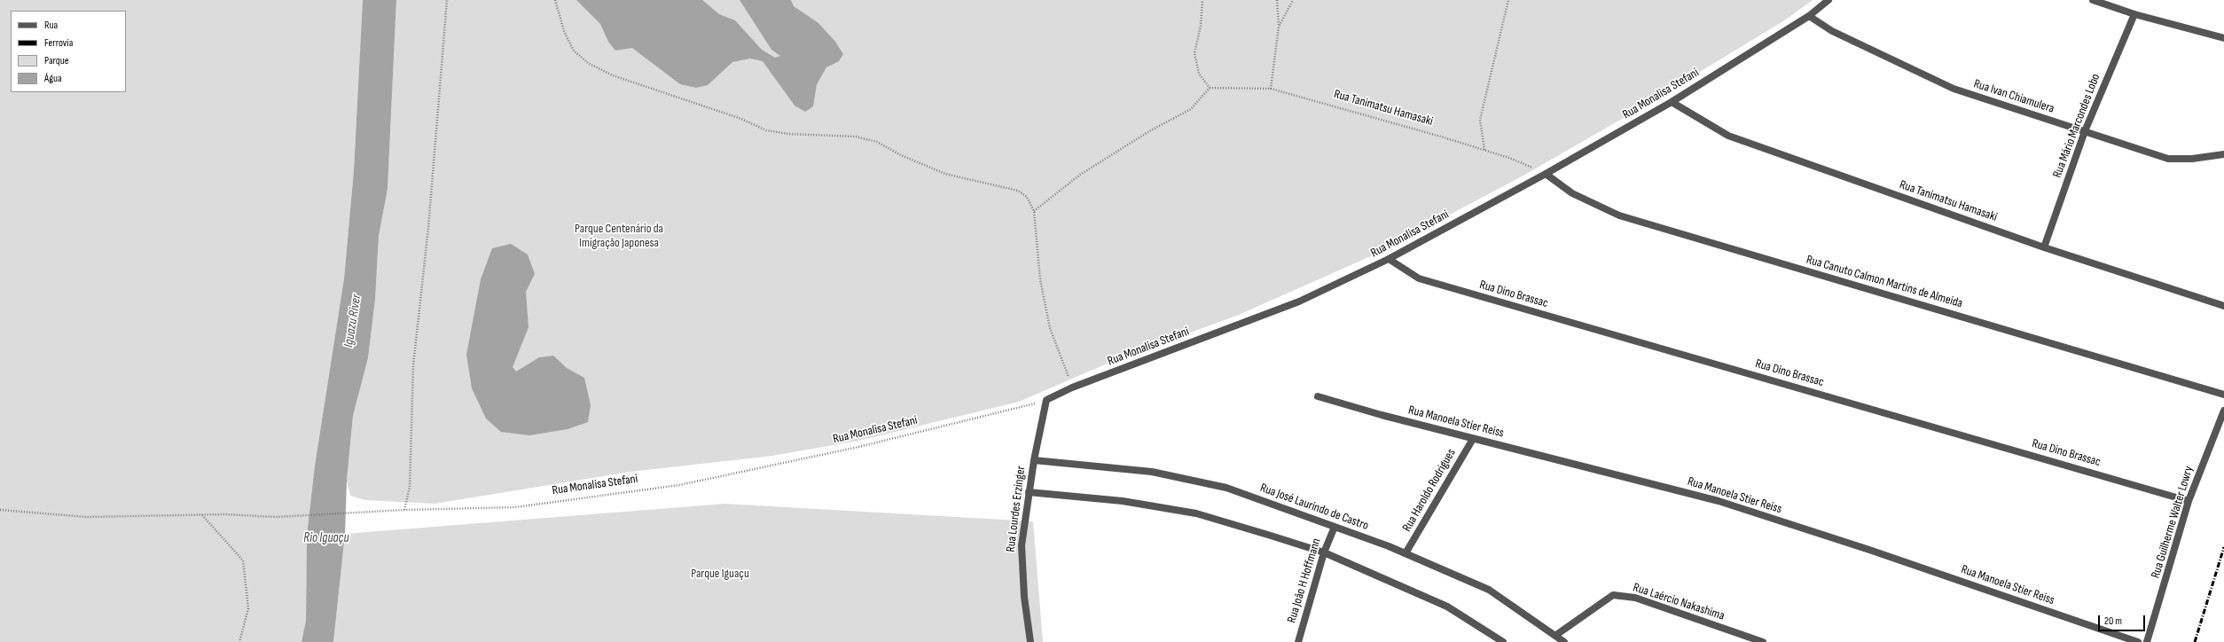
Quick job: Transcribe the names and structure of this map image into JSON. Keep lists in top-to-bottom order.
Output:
{
  "streets": {
    "street": [
      "Rua Monalisa Stefani",
      "Rua Ivan Chiamulera",
      "Rua Tanimatsu Hamasaki",
      "Rua Mário Marcondes Lobo",
      "Rua Canuto Calmon Martins de Almeida",
      "Rua Dino Brassac",
      "Rua Manoela Stier Reiss",
      "Rua Haroldo Rodrigues",
      "Rua José Laurindo de Castro",
      "Rua Lourdes Erzinger",
      "Rua Guilherme Walter Lowry",
      "Rua João H Hoffmann",
      "Rua Laércio Nakashima"
    ]
  },
  "crossings": [
    ["Rua Monalisa Stefani", "Rua Ivan Chiamulera"],
    ["Rua Monalisa Stefani", "Rua Tanimatsu Hamasaki"],
    ["Rua Monalisa Stefani", "Rua Canuto Calmon Martins de Almeida"],
    ["Rua Monalisa Stefani", "Rua Dino Brassac"],
    ["Rua Monalisa Stefani", "Rua Lourdes Erzinger"],
    ["Rua Ivan Chiamulera", "Rua Mário Marcondes Lobo"],
    ["Rua Tanimatsu Hamasaki", "Rua Mário Marcondes Lobo"],
    ["Rua Tanimatsu Hamasaki", "Rua Canuto Calmon Martins de Almeida"],
    ["Rua Dino Brassac", "Rua Guilherme Walter Lowry"],
    ["Rua Manoela Stier Reiss", "Rua Haroldo Rodrigues"],
    ["Rua Haroldo Rodrigues", "Rua José Laurindo de Castro"],
    ["Rua José Laurindo de Castro", "Rua Lourdes Erzinger"],
    ["Rua José Laurindo de Castro", "Rua João H Hoffmann"],
    ["Rua José Laurindo de Castro", "Rua Laércio Nakashima"]
  ],
  "water": ["Iguazu River", "Rio Iguaçu"],
  "parks": ["Parque Centenário da Imigração Japonesa", "Parque Iguaçu"],
  "legend": [
    "Rua",
    "Ferrovia",
    "Parque",
    "Água"
  ],
  "scale_bar": "20 m"
}
